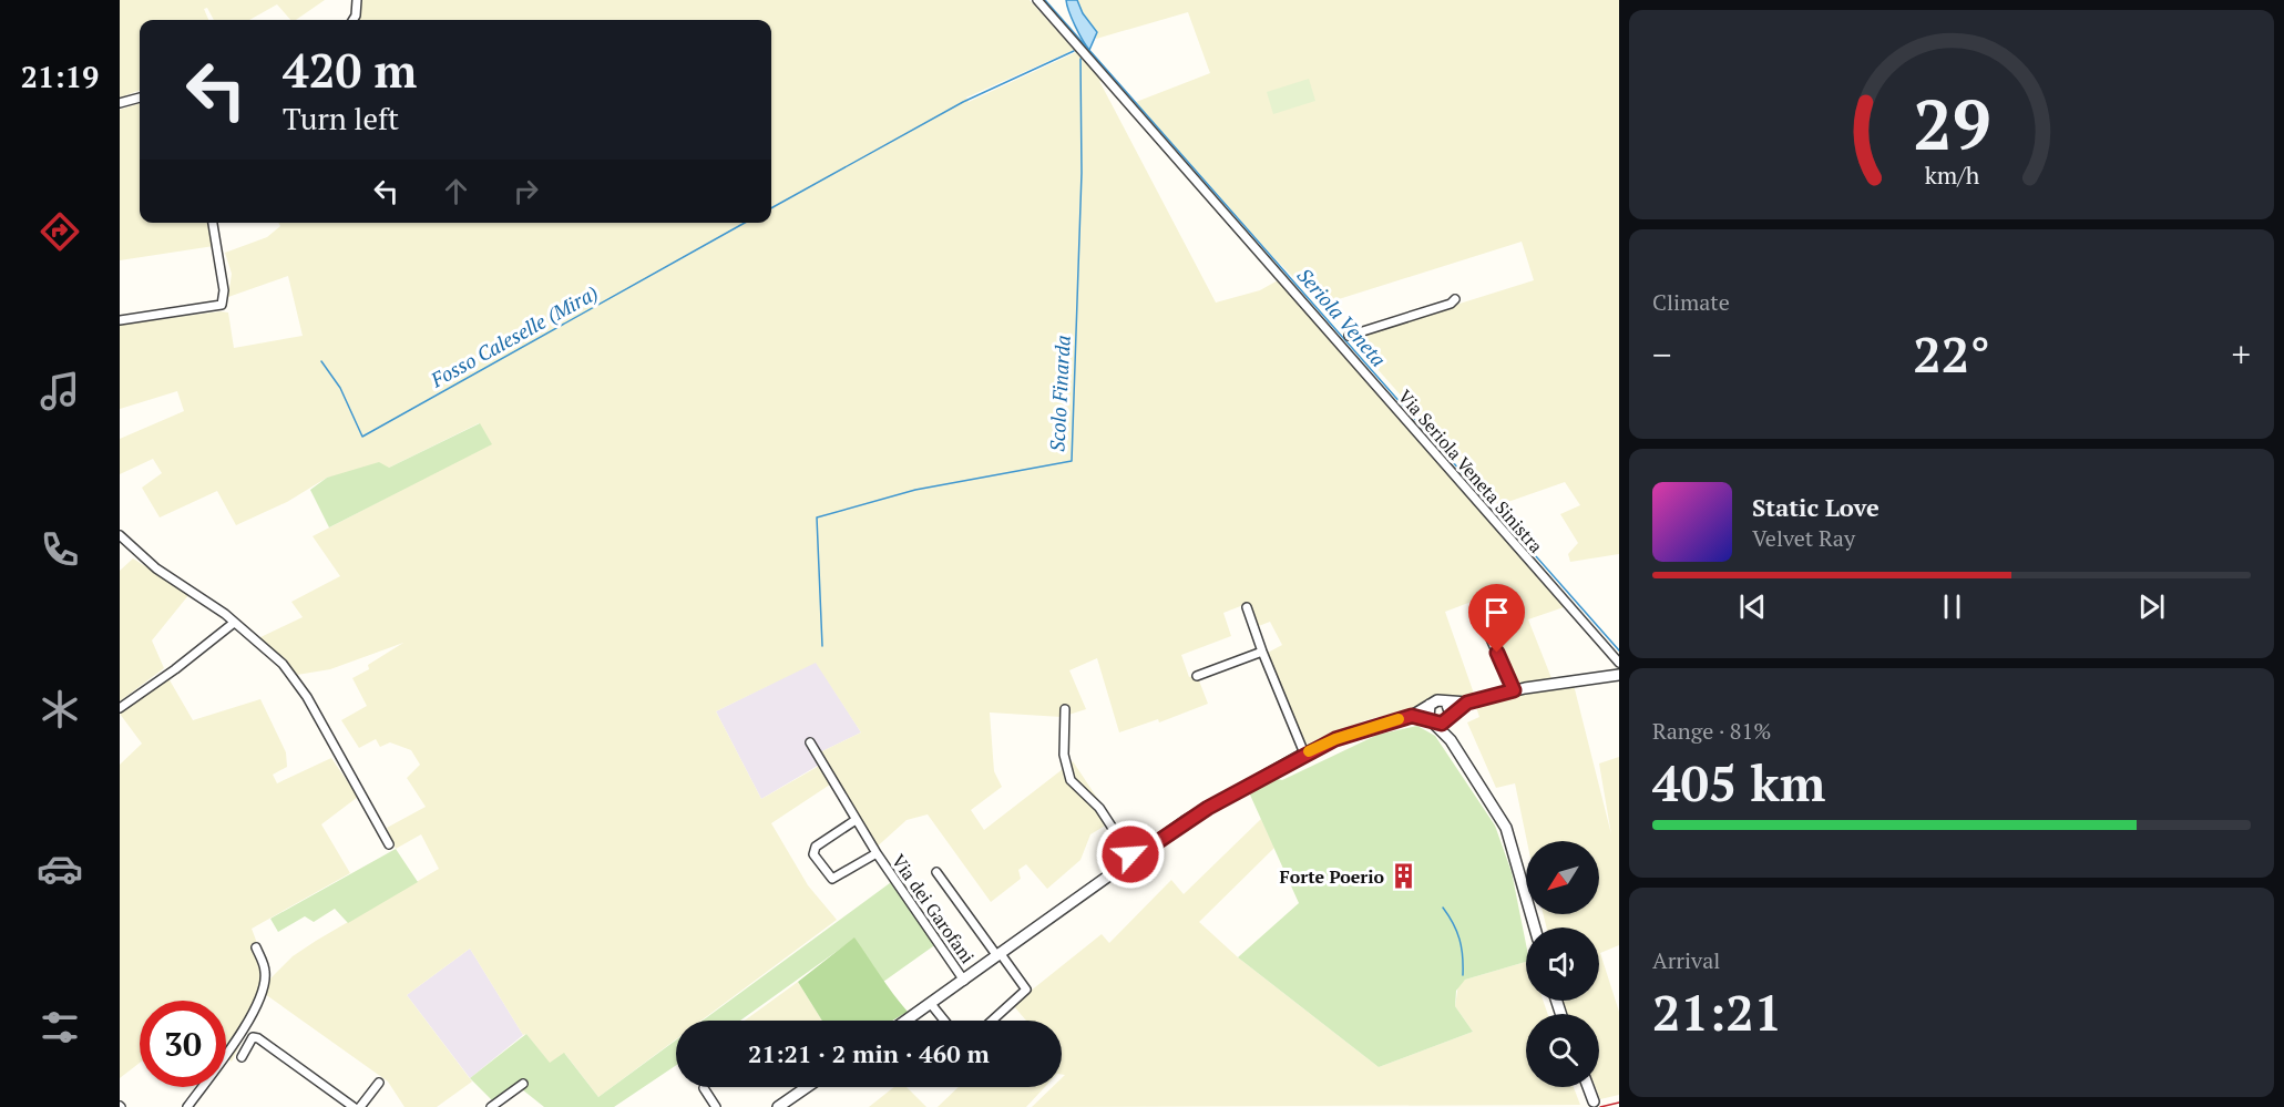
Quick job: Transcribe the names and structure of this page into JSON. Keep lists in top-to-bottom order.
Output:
{
  "streets": {
    "street": ["Via Seriola Veneta Sinistra", "Via dei Garofani"]
  },
  "water": ["Seriola Veneta", "Fosso Caleselle (Mira)", "Scolo Finarda"],
  "places": {
    "building": ["Forte Poerio"]
  },
  "north": "bottom left",
  "page": {
    "tabs": "21:19",
    "turn": ["420 m", "Turn left"],
    "tile": [
      "Climate",
      ["Range · 81%", "405 km"],
      ["Arrival", "21:21"]
    ],
    "heat": ["−", "22°", "+"],
    "song": ["Static Love", "Velvet Ray"],
    "limit": "30",
    "trip": "21:21 · 2 min · 460 m",
    "gauge": ["29", "km/h"]
  }
}
